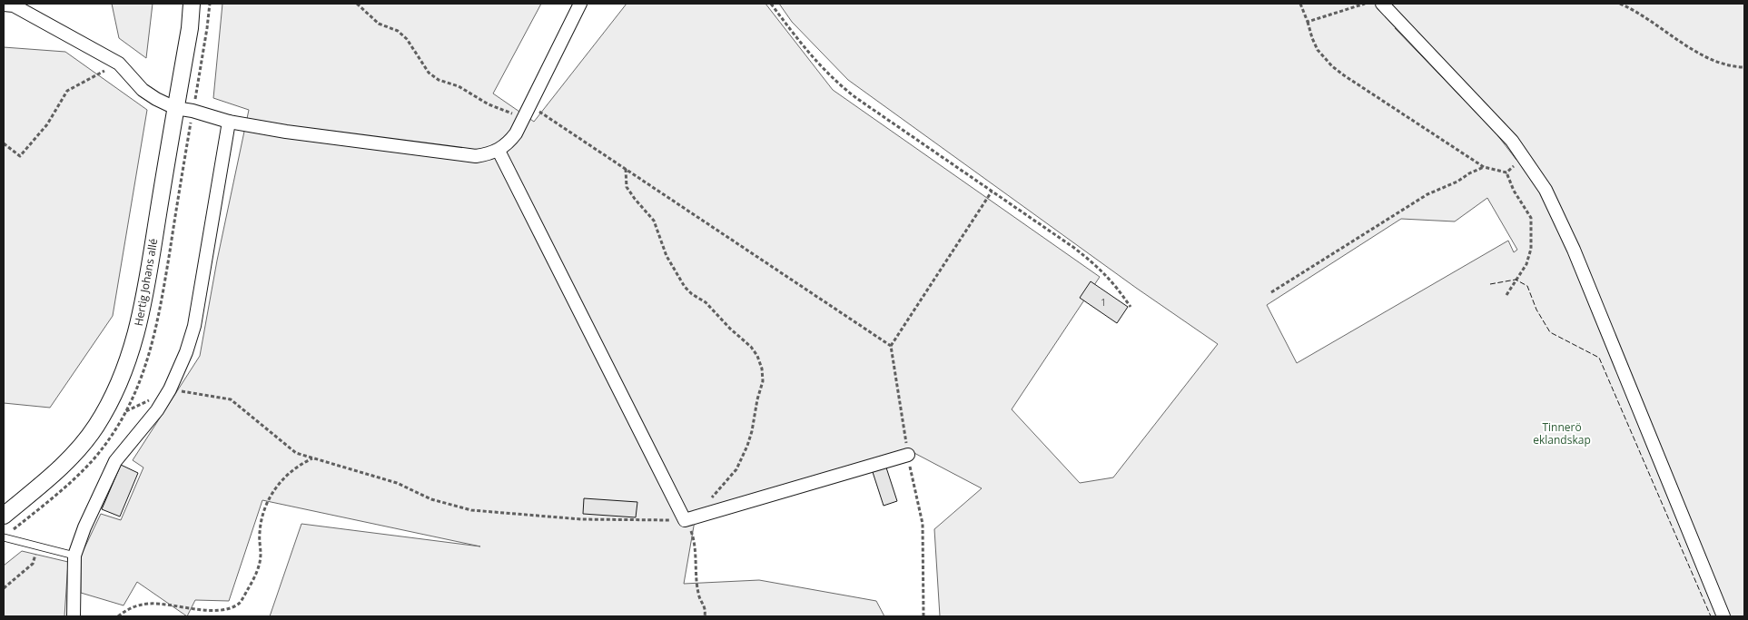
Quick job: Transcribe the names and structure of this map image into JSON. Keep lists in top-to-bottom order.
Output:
{
  "streets": {
    "street": ["Hertig Johans allé"]
  },
  "parks": ["Tinnerö eklandskap"],
  "house_numbers": ["1"]
}
